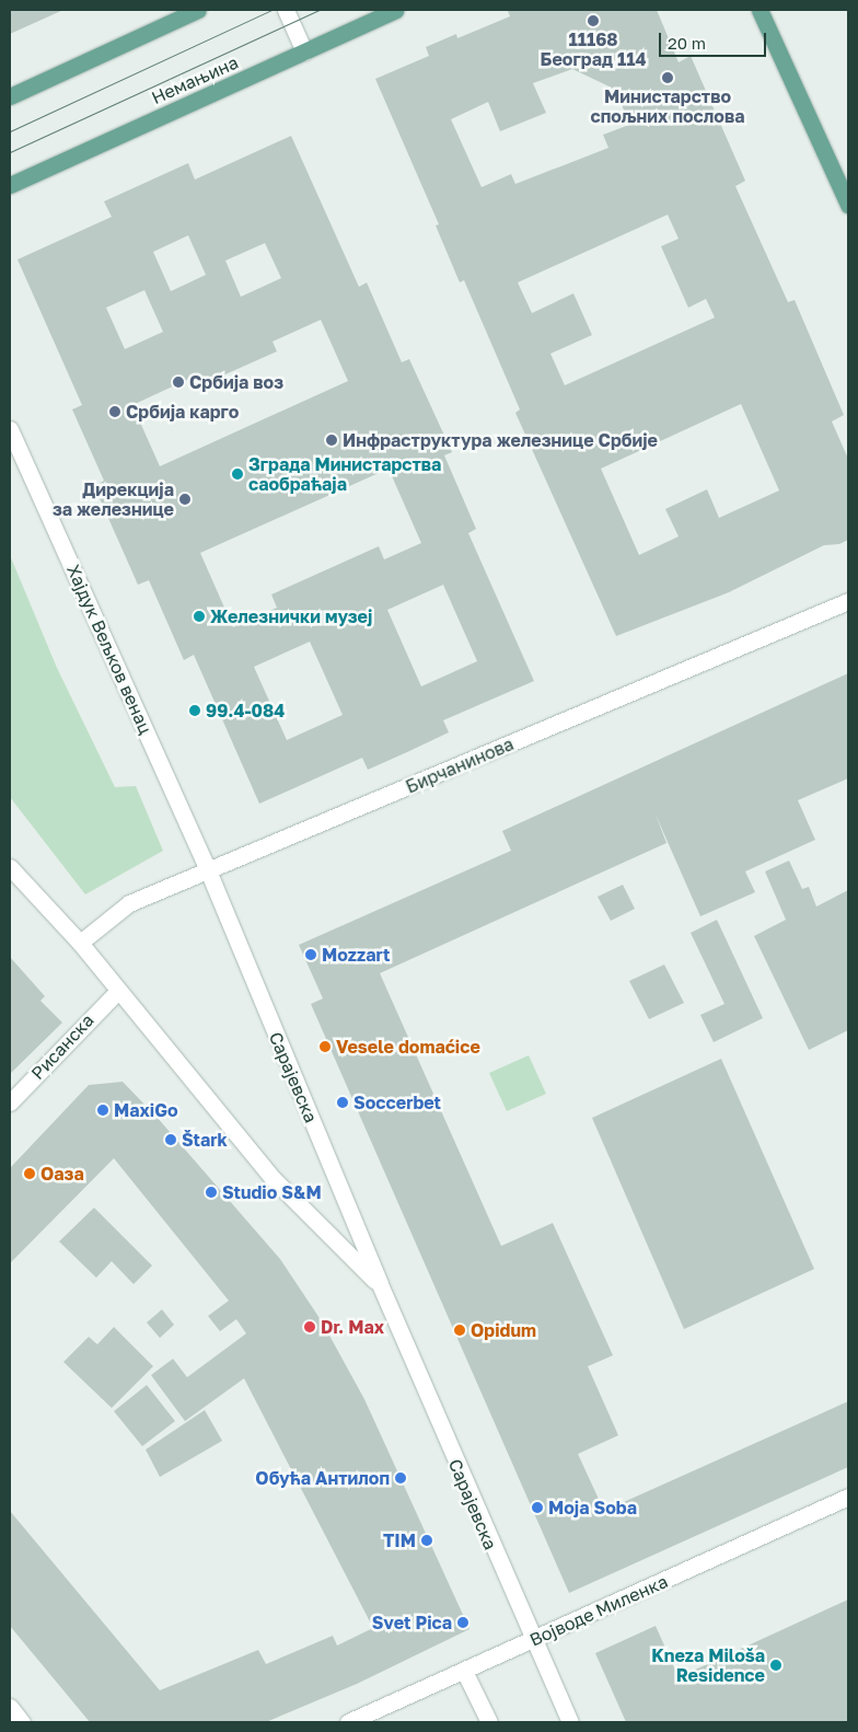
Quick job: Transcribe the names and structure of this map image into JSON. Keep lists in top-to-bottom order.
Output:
{
  "streets": {
    "main road": ["Немањина"],
    "street": [
      "Хајдук Вељков венац",
      "Бирчанинова",
      "Рисанска",
      "Сарајевска",
      "Војводе Миленка"
    ]
  },
  "crossings": [
    ["Хајдук Вељков венац", "Бирчанинова"],
    ["Хајдук Вељков венац", "Сарајевска"],
    ["Бирчанинова", "Сарајевска"],
    ["Рисанска", "Сарајевска"],
    ["Сарајевска", "Војводе Миленка"]
  ],
  "places": [
    "11168 Београд 114",
    "Министарство спољних послова",
    "Србија воз",
    "Србија карго",
    "Инфраструктура железнице Србије",
    "Зграда Министарства саобраћаја",
    "Дирекција за железнице",
    "Железнички музеј",
    "99.4-084",
    "Mozzart",
    "Vesele domaćice",
    "Soccerbet",
    "MaxiGo",
    "Štark",
    "Оаза",
    "Studio S&M",
    "Dr. Max",
    "Opidum",
    "Обућа Антилоп",
    "Moja Soba",
    "TIM",
    "Svet Pica",
    "Kneza Miloša Residence"
  ],
  "scale_bar": "20 m"
}
